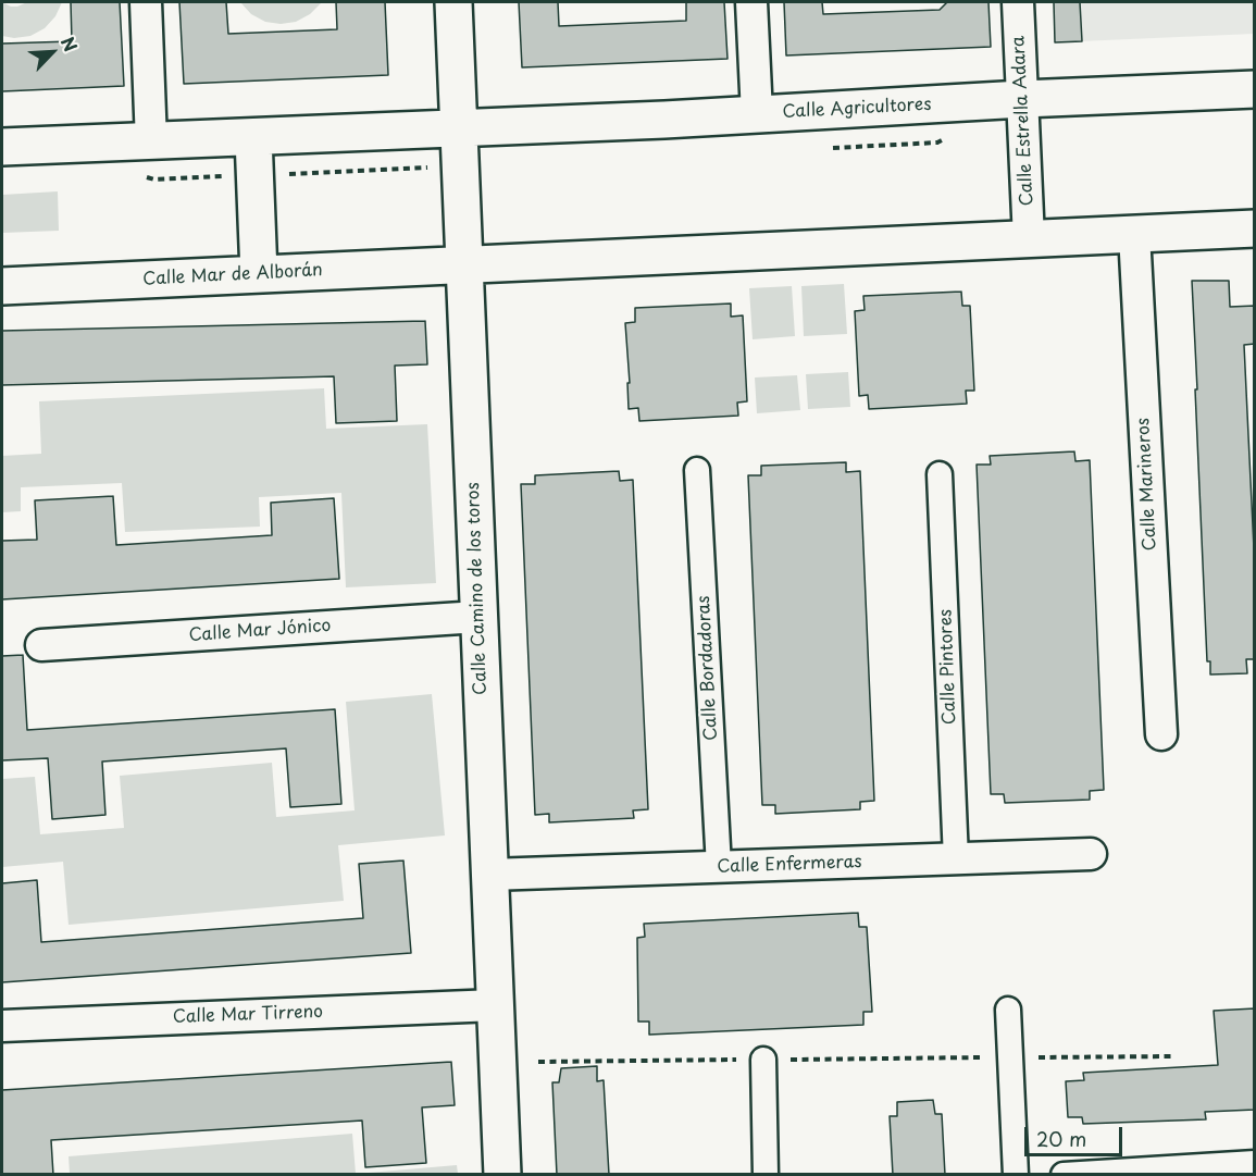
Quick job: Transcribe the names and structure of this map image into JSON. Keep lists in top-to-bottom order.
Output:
{
  "streets": {
    "street": [
      "Calle Agricultores",
      "Calle Estrella Adara",
      "Calle Mar de Alborán",
      "Calle Marineros",
      "Calle Camino de los toros",
      "Calle Mar Jónico",
      "Calle Pintores",
      "Calle Bordadoras",
      "Calle Enfermeras",
      "Calle Mar Tirreno"
    ]
  },
  "crossings": [
    ["Calle Agricultores", "Calle Estrella Adara"],
    ["Calle Agricultores", "Calle Camino de los toros"],
    ["Calle Mar de Alborán", "Calle Camino de los toros"],
    ["Calle Camino de los toros", "Calle Mar Jónico"],
    ["Calle Camino de los toros", "Calle Enfermeras"],
    ["Calle Camino de los toros", "Calle Mar Tirreno"],
    ["Calle Pintores", "Calle Enfermeras"],
    ["Calle Bordadoras", "Calle Enfermeras"]
  ],
  "scale_bar": "20 m",
  "north": "top right"
}
